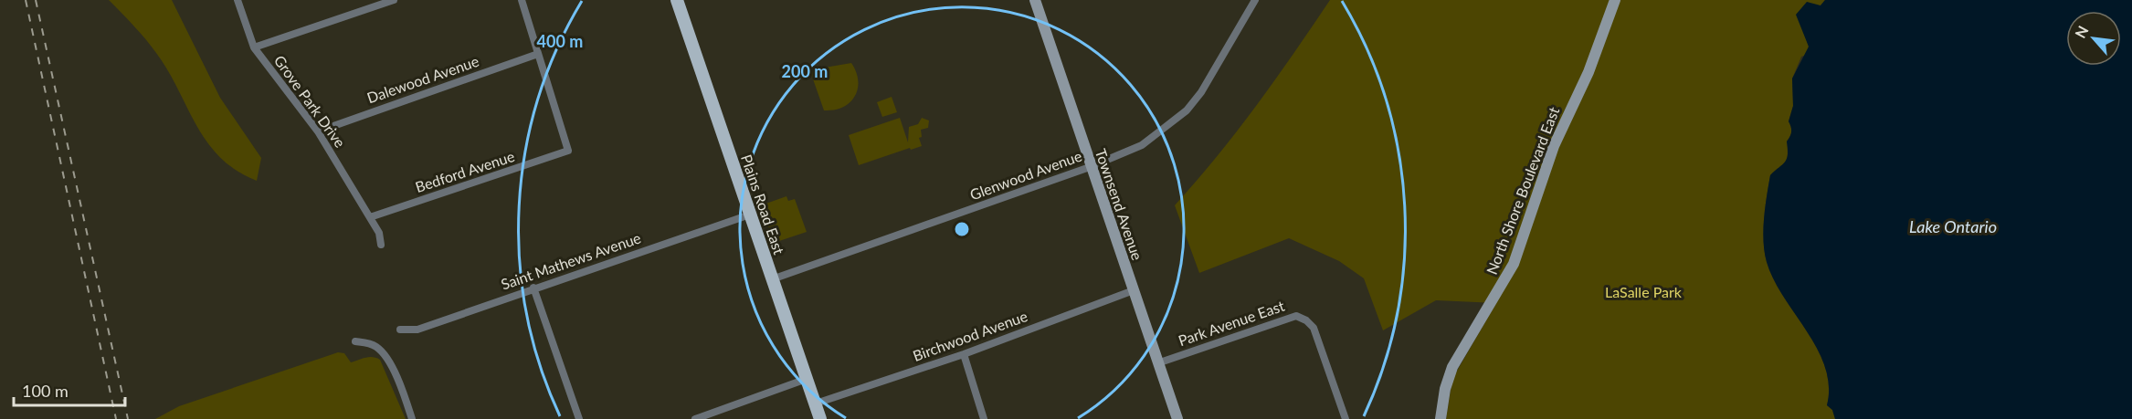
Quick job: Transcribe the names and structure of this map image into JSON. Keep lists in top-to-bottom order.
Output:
{
  "streets": {
    "main road": ["Plains Road East"],
    "street": [
      "Dalewood Avenue",
      "Grove Park Drive",
      "Bedford Avenue",
      "Glenwood Avenue",
      "North Shore Boulevard East",
      "Townsend Avenue",
      "Saint Mathews Avenue",
      "Park Avenue East",
      "Birchwood Avenue"
    ]
  },
  "crossings": [
    ["Dalewood Avenue", "Grove Park Drive"],
    ["Dalewood Avenue", "Bedford Avenue"],
    ["Grove Park Drive", "Bedford Avenue"],
    ["Glenwood Avenue", "Plains Road East"],
    ["Glenwood Avenue", "Townsend Avenue"],
    ["Plains Road East", "Saint Mathews Avenue"],
    ["Plains Road East", "Birchwood Avenue"],
    ["Townsend Avenue", "Park Avenue East"],
    ["Townsend Avenue", "Birchwood Avenue"]
  ],
  "water": ["Lake Ontario"],
  "parks": ["LaSalle Park"],
  "scale_bar": "100 m",
  "north": "top left",
  "rings": ["400 m", "200 m"]
}
